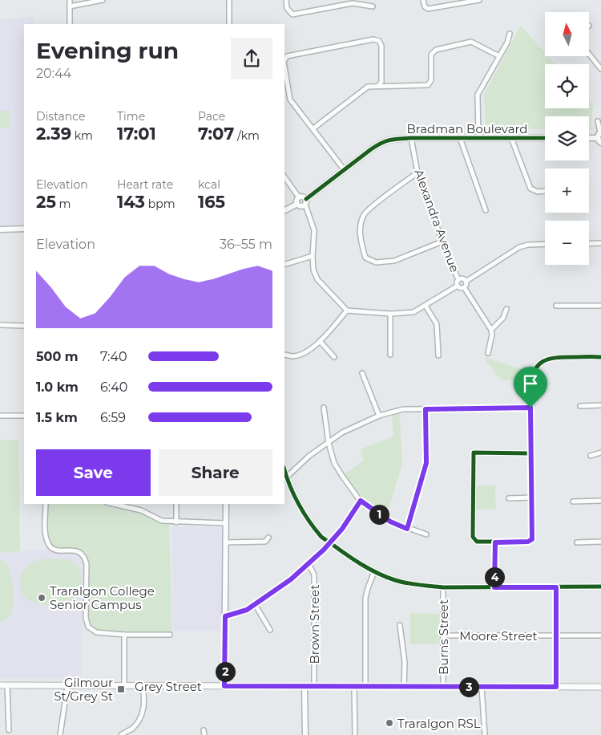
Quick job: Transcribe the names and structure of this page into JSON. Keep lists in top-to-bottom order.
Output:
{
  "streets": {
    "main road": ["Grey Street"],
    "street": [
      "Bradman Boulevard",
      "Alexandra Avenue",
      "Brown Street",
      "Moore Street",
      "Burns Street"
    ]
  },
  "crossings": [
    ["Bradman Boulevard", "Alexandra Avenue"],
    ["Brown Street", "Grey Street"],
    ["Moore Street", "Burns Street"],
    ["Burns Street", "Grey Street"]
  ],
  "places": {
    "other": ["Traralgon College Senior Campus", "Traralgon RSL"],
    "transit": ["Gilmour St/Grey St"]
  },
  "north": "top",
  "page": {
    "map_buttons": ["+", "−"],
    "heading": ["Evening run", "20:44"],
    "stats": [
      ["Distance", "2.39 km"],
      ["Time", "17:01"],
      ["Pace", "7:07 /km"],
      ["Elevation", "25 m"],
      ["Heart rate", "143 bpm"],
      ["kcal", "165"]
    ],
    "chart": ["Elevation", "36–55 m"],
    "list": [
      {
        "name": "500 m",
        "note": "7:40"
      },
      {
        "name": "1.0 km",
        "note": "6:40"
      },
      {
        "name": "1.5 km",
        "note": "6:59"
      }
    ],
    "buttons": ["Save", "Share"],
    "pins": [
      "1",
      "4",
      "2",
      "3"
    ]
  }
}
